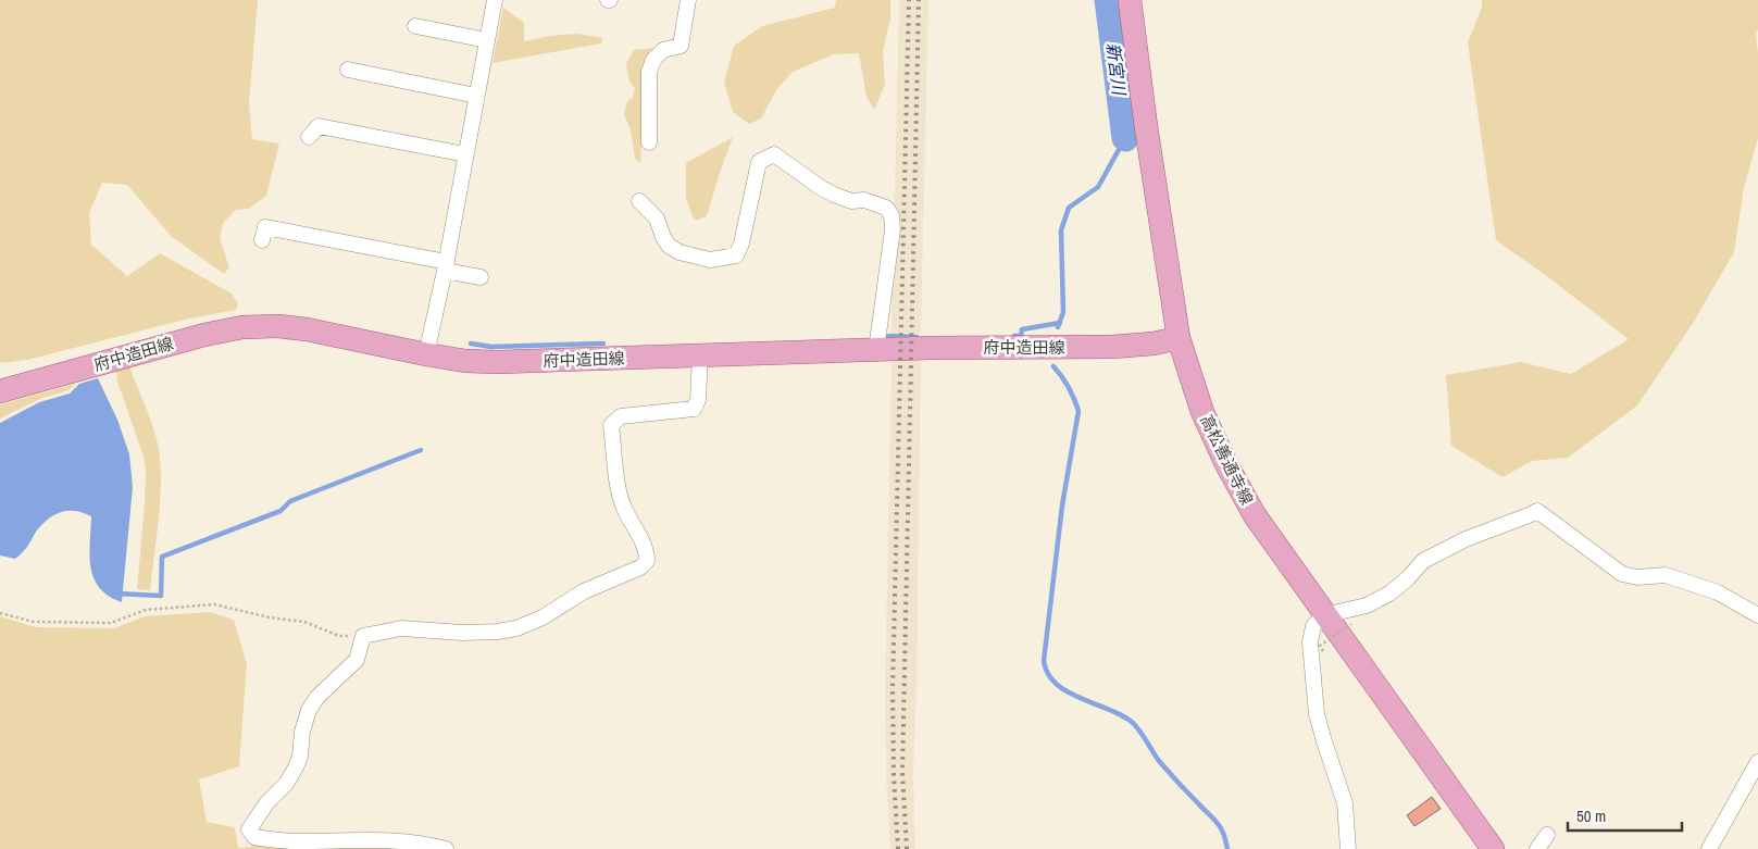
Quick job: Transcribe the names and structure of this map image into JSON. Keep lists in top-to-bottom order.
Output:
{
  "streets": {
    "main road": ["府中造田線", "高松善通寺線"]
  },
  "crossings": [
    ["府中造田線", "高松善通寺線"]
  ],
  "water": ["新宮川"],
  "scale_bar": "50 m"
}
